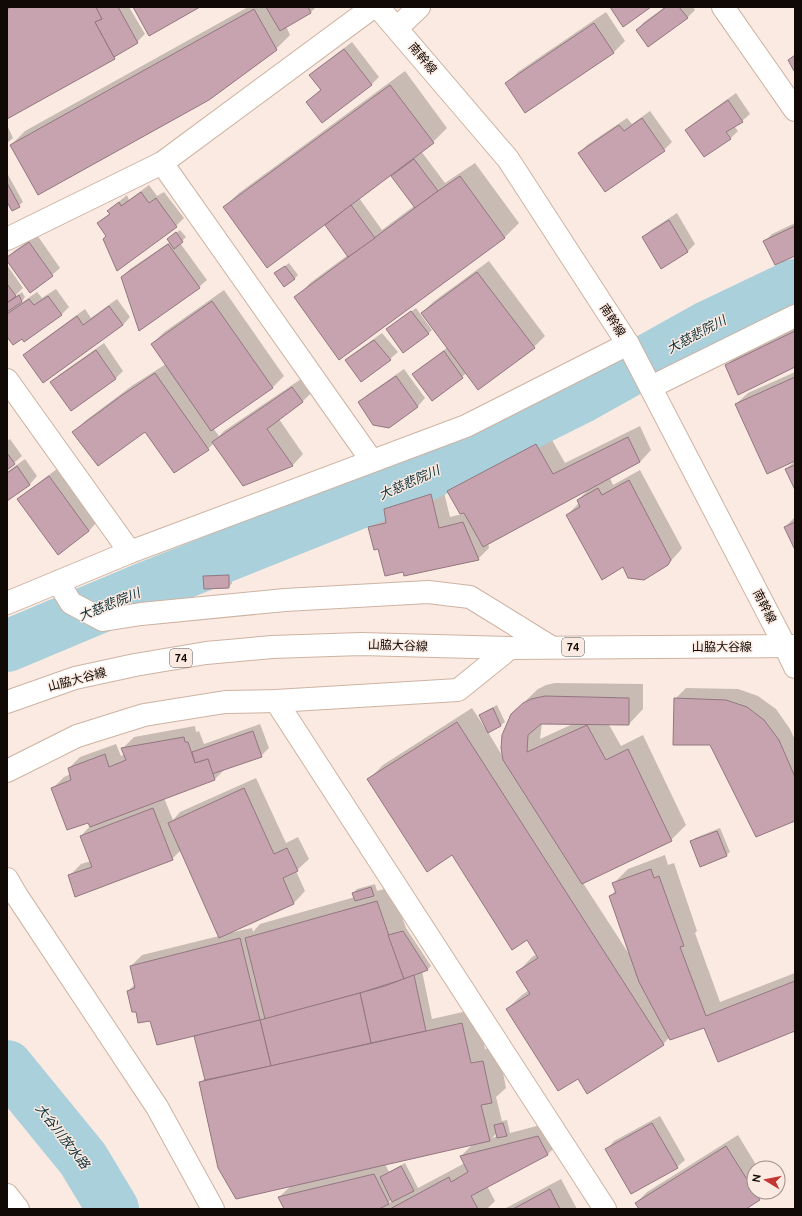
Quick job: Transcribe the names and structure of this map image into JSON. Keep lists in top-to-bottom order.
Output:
{
  "streets": {
    "street": ["南幹線", "山脇大谷線", "74"]
  },
  "crossings": [
    ["南幹線", "山脇大谷線"]
  ],
  "water": ["大慈悲院川", "大谷川放水路"],
  "north": "left"
}
